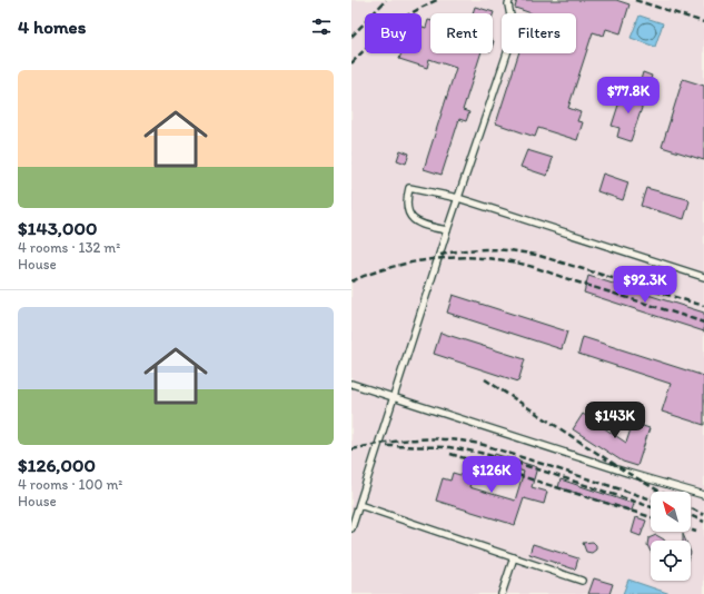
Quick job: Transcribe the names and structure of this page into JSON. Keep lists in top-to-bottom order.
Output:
{
  "north": "top left",
  "page": {
    "heading": "4 homes",
    "chip": ["Buy", "Rent", "Filters"],
    "list": [
      {
        "name": "$143,000",
        "note": "4 rooms · 132 m² · House"
      },
      {
        "name": "$126,000",
        "note": "4 rooms · 100 m² · House"
      }
    ],
    "price": [
      "$77.8K",
      "$92.3K",
      "$143K",
      "$126K"
    ]
  }
}
